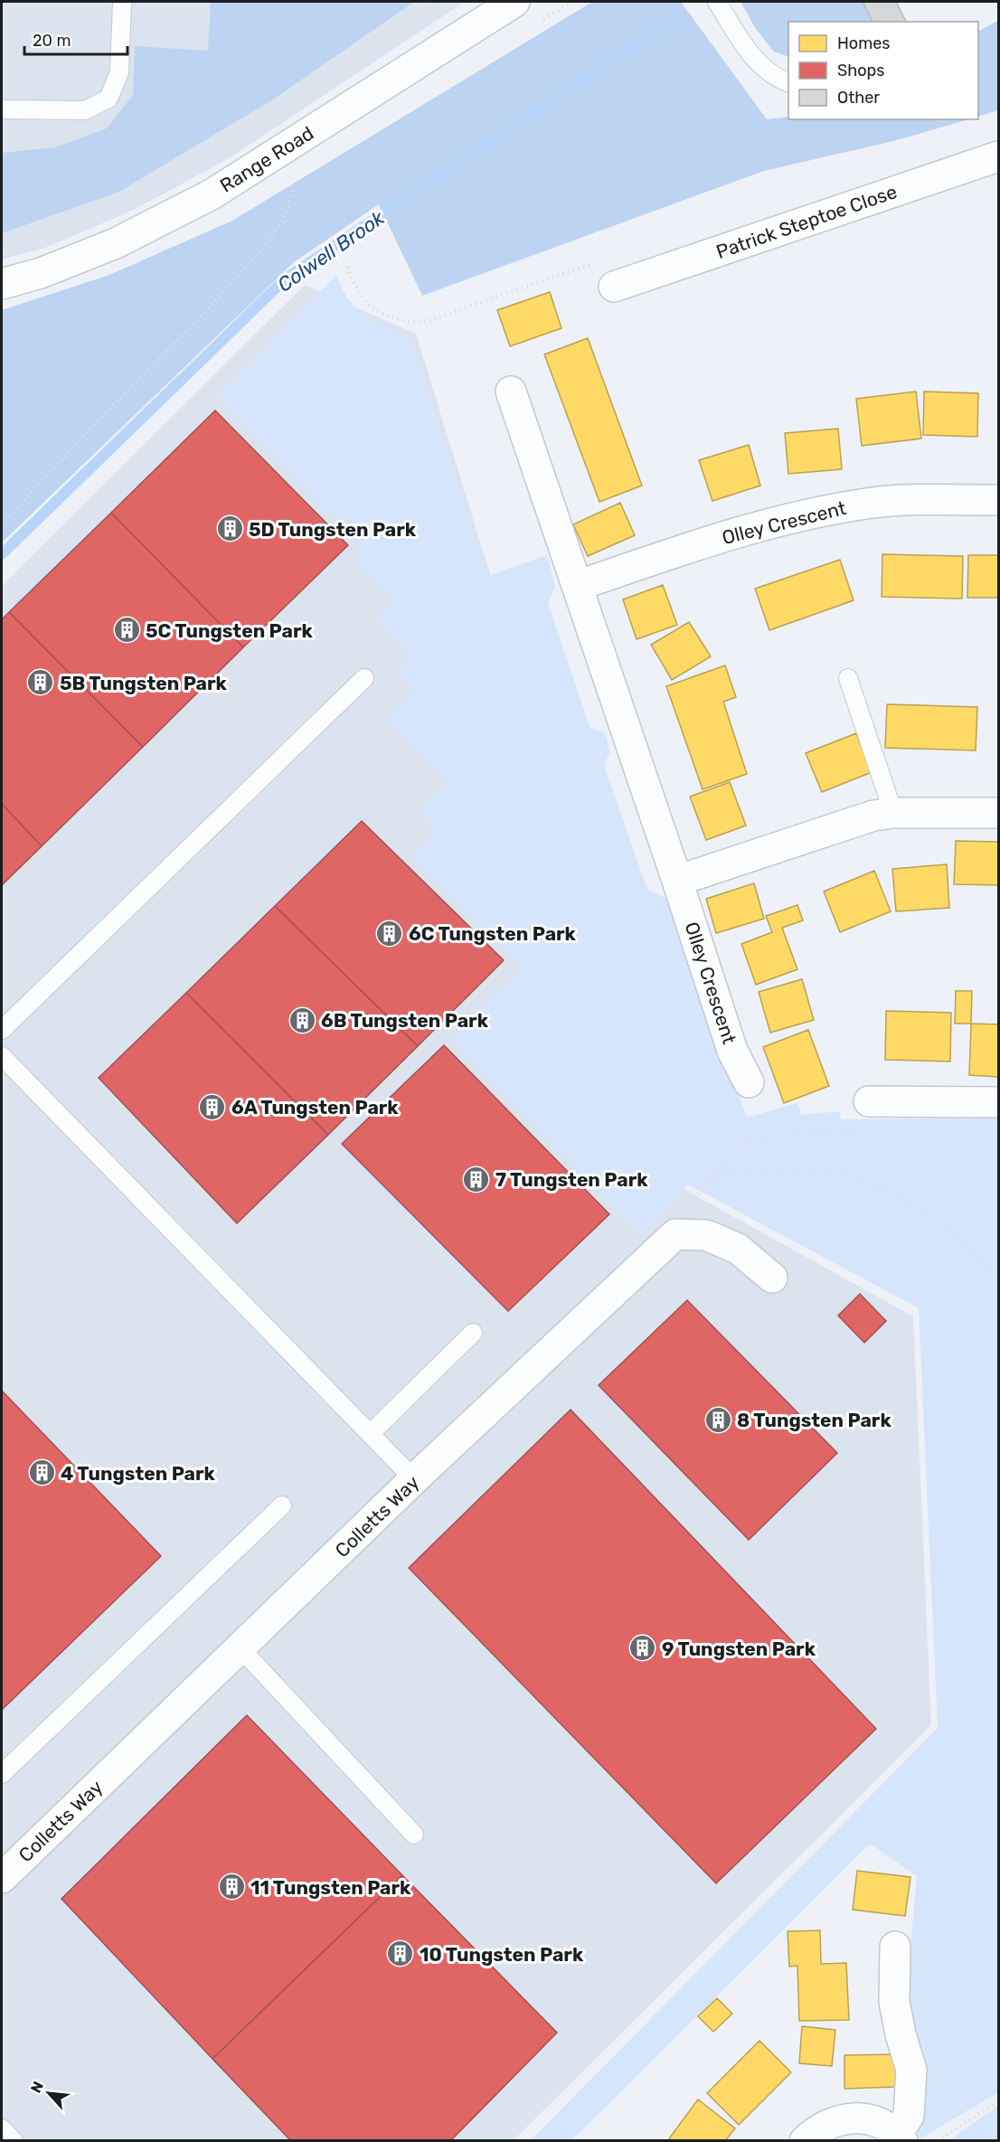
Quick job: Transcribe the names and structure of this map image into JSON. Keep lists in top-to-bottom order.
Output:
{
  "streets": {
    "street": [
      "Range Road",
      "Patrick Steptoe Close",
      "Olley Crescent",
      "Colletts Way"
    ]
  },
  "water": ["Colwell Brook"],
  "places": {
    "building": [
      "5D Tungsten Park",
      "5C Tungsten Park",
      "5B Tungsten Park",
      "6C Tungsten Park",
      "6B Tungsten Park",
      "6A Tungsten Park",
      "7 Tungsten Park",
      "8 Tungsten Park",
      "4 Tungsten Park",
      "9 Tungsten Park",
      "11 Tungsten Park",
      "10 Tungsten Park"
    ]
  },
  "legend": ["Homes", "Shops", "Other"],
  "scale_bar": "20 m",
  "north": "top left"
}
